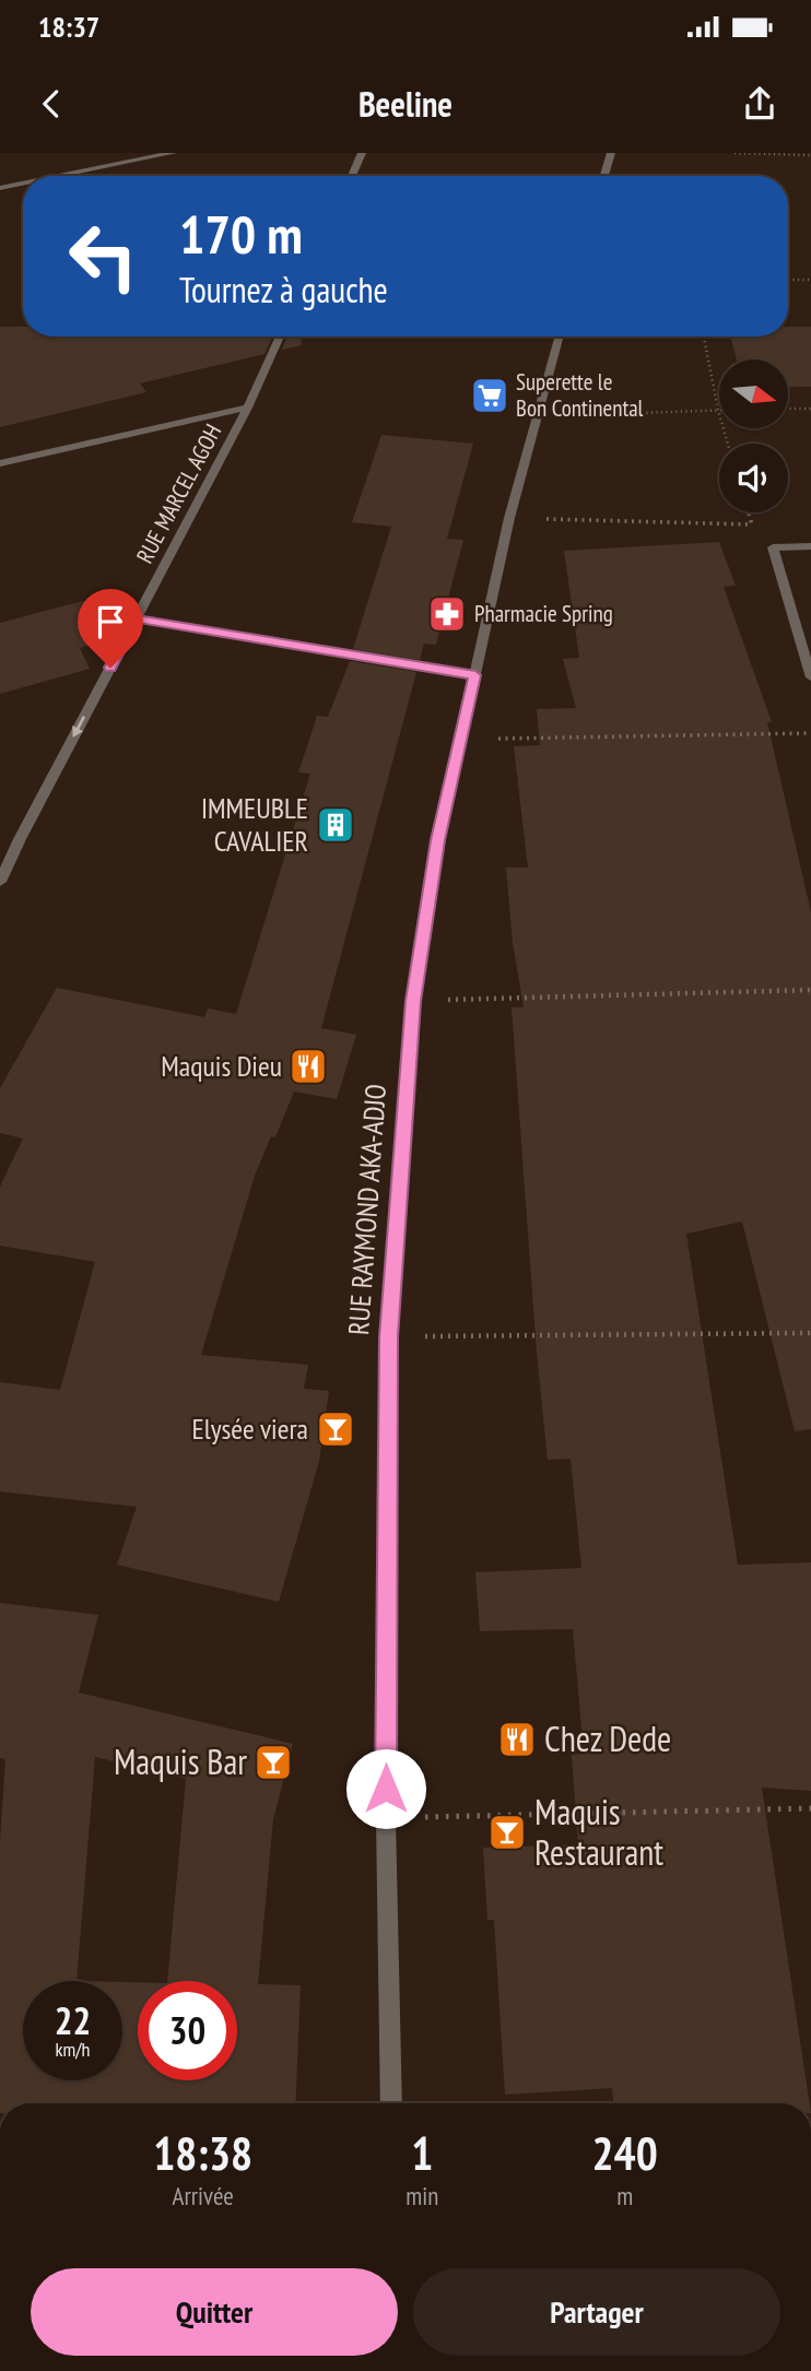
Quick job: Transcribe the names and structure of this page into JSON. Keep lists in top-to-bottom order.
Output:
{
  "streets": {
    "street": ["RUE MARCEL AGOH", "RUE RAYMOND AKA-ADJO"]
  },
  "one_way": ["RUE MARCEL AGOH"],
  "places": {
    "supermarket": ["Superette le Bon Continental"],
    "pharmacy": ["Pharmacie Spring"],
    "building": ["IMMEUBLE CAVALIER"],
    "restaurant": ["Maquis Dieu", "Chez Dede"],
    "bar": ["Elysée viera", "Maquis Bar", "Maquis Restaurant"]
  },
  "north": "right",
  "page": {
    "status": "18:37",
    "header": "Beeline",
    "turn": ["170 m", "Tournez à gauche"],
    "speed": "22 km/h",
    "limit": "30",
    "eta": [
      "18:38",
      "Arrivée",
      "1",
      "min",
      "240",
      "m"
    ],
    "buttons": ["Quitter", "Partager"]
  }
}
